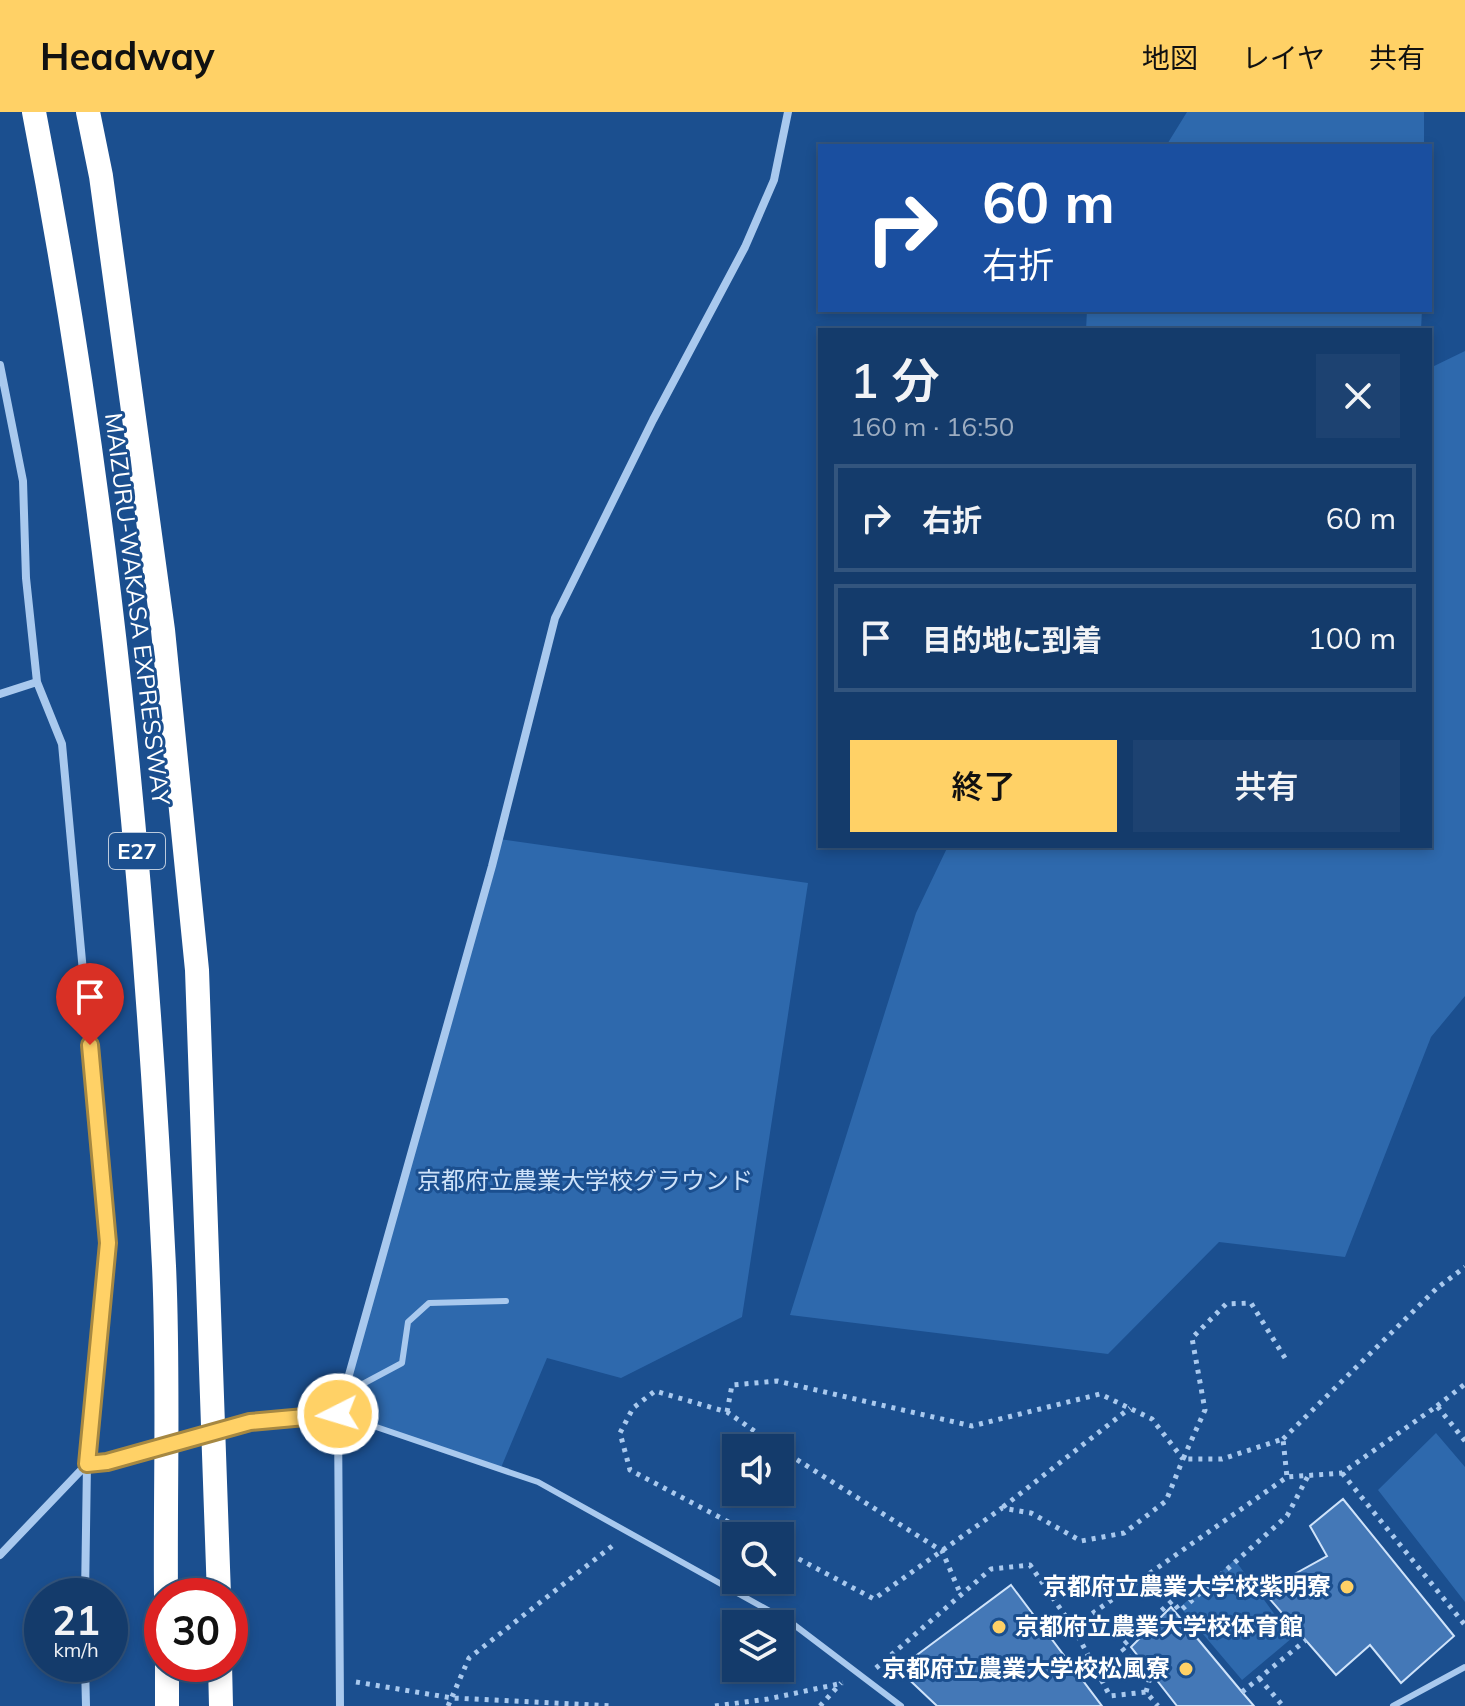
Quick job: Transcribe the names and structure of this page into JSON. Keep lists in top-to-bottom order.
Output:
{
  "streets": {
    "highway": ["MAIZURU-WAKASA EXPRESSWAY", "E27"]
  },
  "parks": ["京都府立農業大学校グラウンド"],
  "places": ["京都府立農業大学校紫明寮", "京都府立農業大学校体育館", "京都府立農業大学校松風寮"],
  "page": {
    "header": "Headway",
    "nav": ["地図", "レイヤ", "共有"],
    "turn": ["60 m", "右折"],
    "heading": ["1 分", "160 m · 16:50"],
    "list": [
      {
        "name": "右折",
        "value": "60 m"
      },
      {
        "name": "目的地に到着",
        "value": "100 m"
      }
    ],
    "buttons": ["終了", "共有"],
    "speed": "21 km/h",
    "limit": "30"
  }
}
